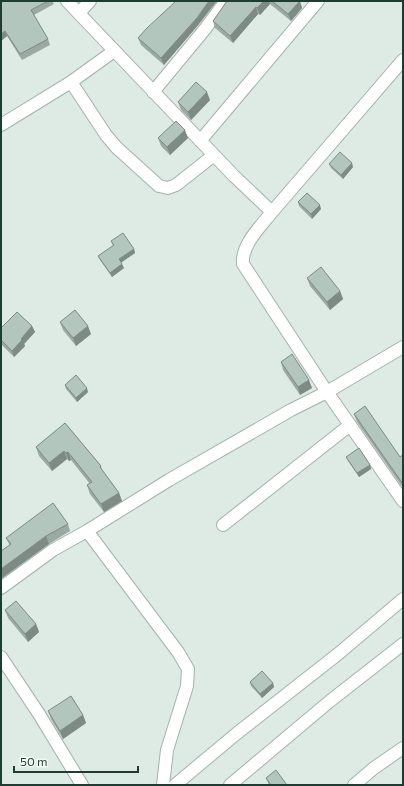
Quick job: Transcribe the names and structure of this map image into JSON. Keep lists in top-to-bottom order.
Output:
{
  "scale_bar": "50 m"
}
